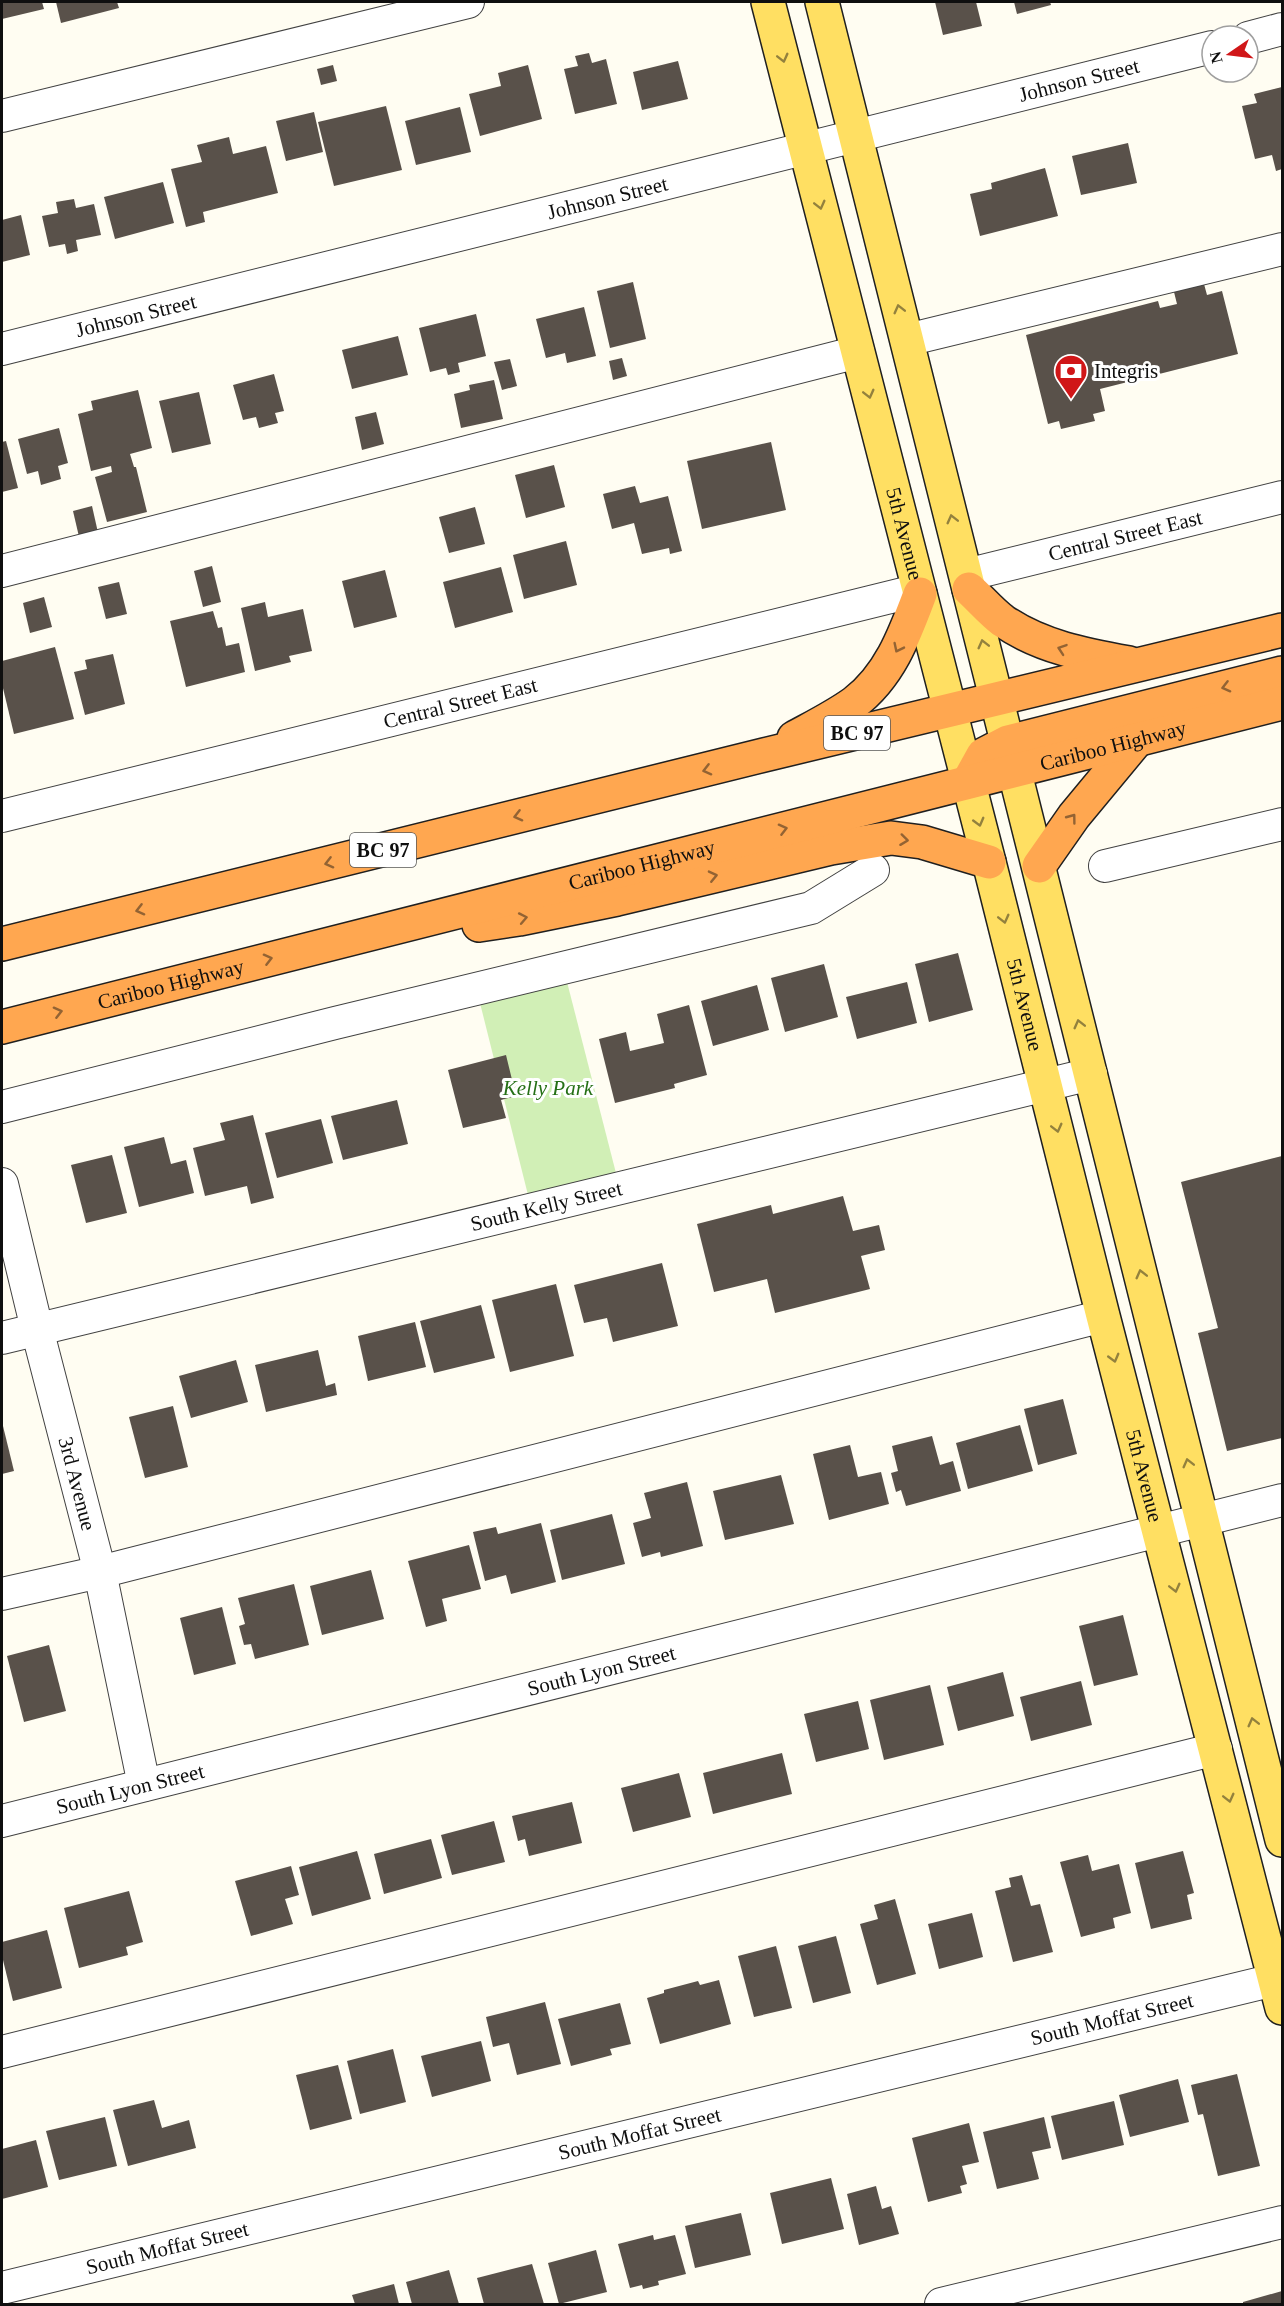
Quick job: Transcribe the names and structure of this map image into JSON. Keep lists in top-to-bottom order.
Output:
{
  "streets": {
    "highway": ["BC 97", "Cariboo Highway"],
    "main road": ["5th Avenue"],
    "street": [
      "Johnson Street",
      "Central Street East",
      "South Kelly Street",
      "3rd Avenue",
      "South Lyon Street",
      "South Moffat Street"
    ]
  },
  "crossings": [
    ["Johnson Street", "5th Avenue"],
    ["5th Avenue", "Central Street East"],
    ["5th Avenue", "BC 97"],
    ["5th Avenue", "Cariboo Highway"],
    ["5th Avenue", "South Kelly Street"],
    ["5th Avenue", "South Lyon Street"],
    ["5th Avenue", "South Moffat Street"],
    ["South Kelly Street", "3rd Avenue"],
    ["3rd Avenue", "South Lyon Street"]
  ],
  "parks": ["Kelly Park"],
  "places": {
    "bank": ["Integris"]
  },
  "north": "left"
}
